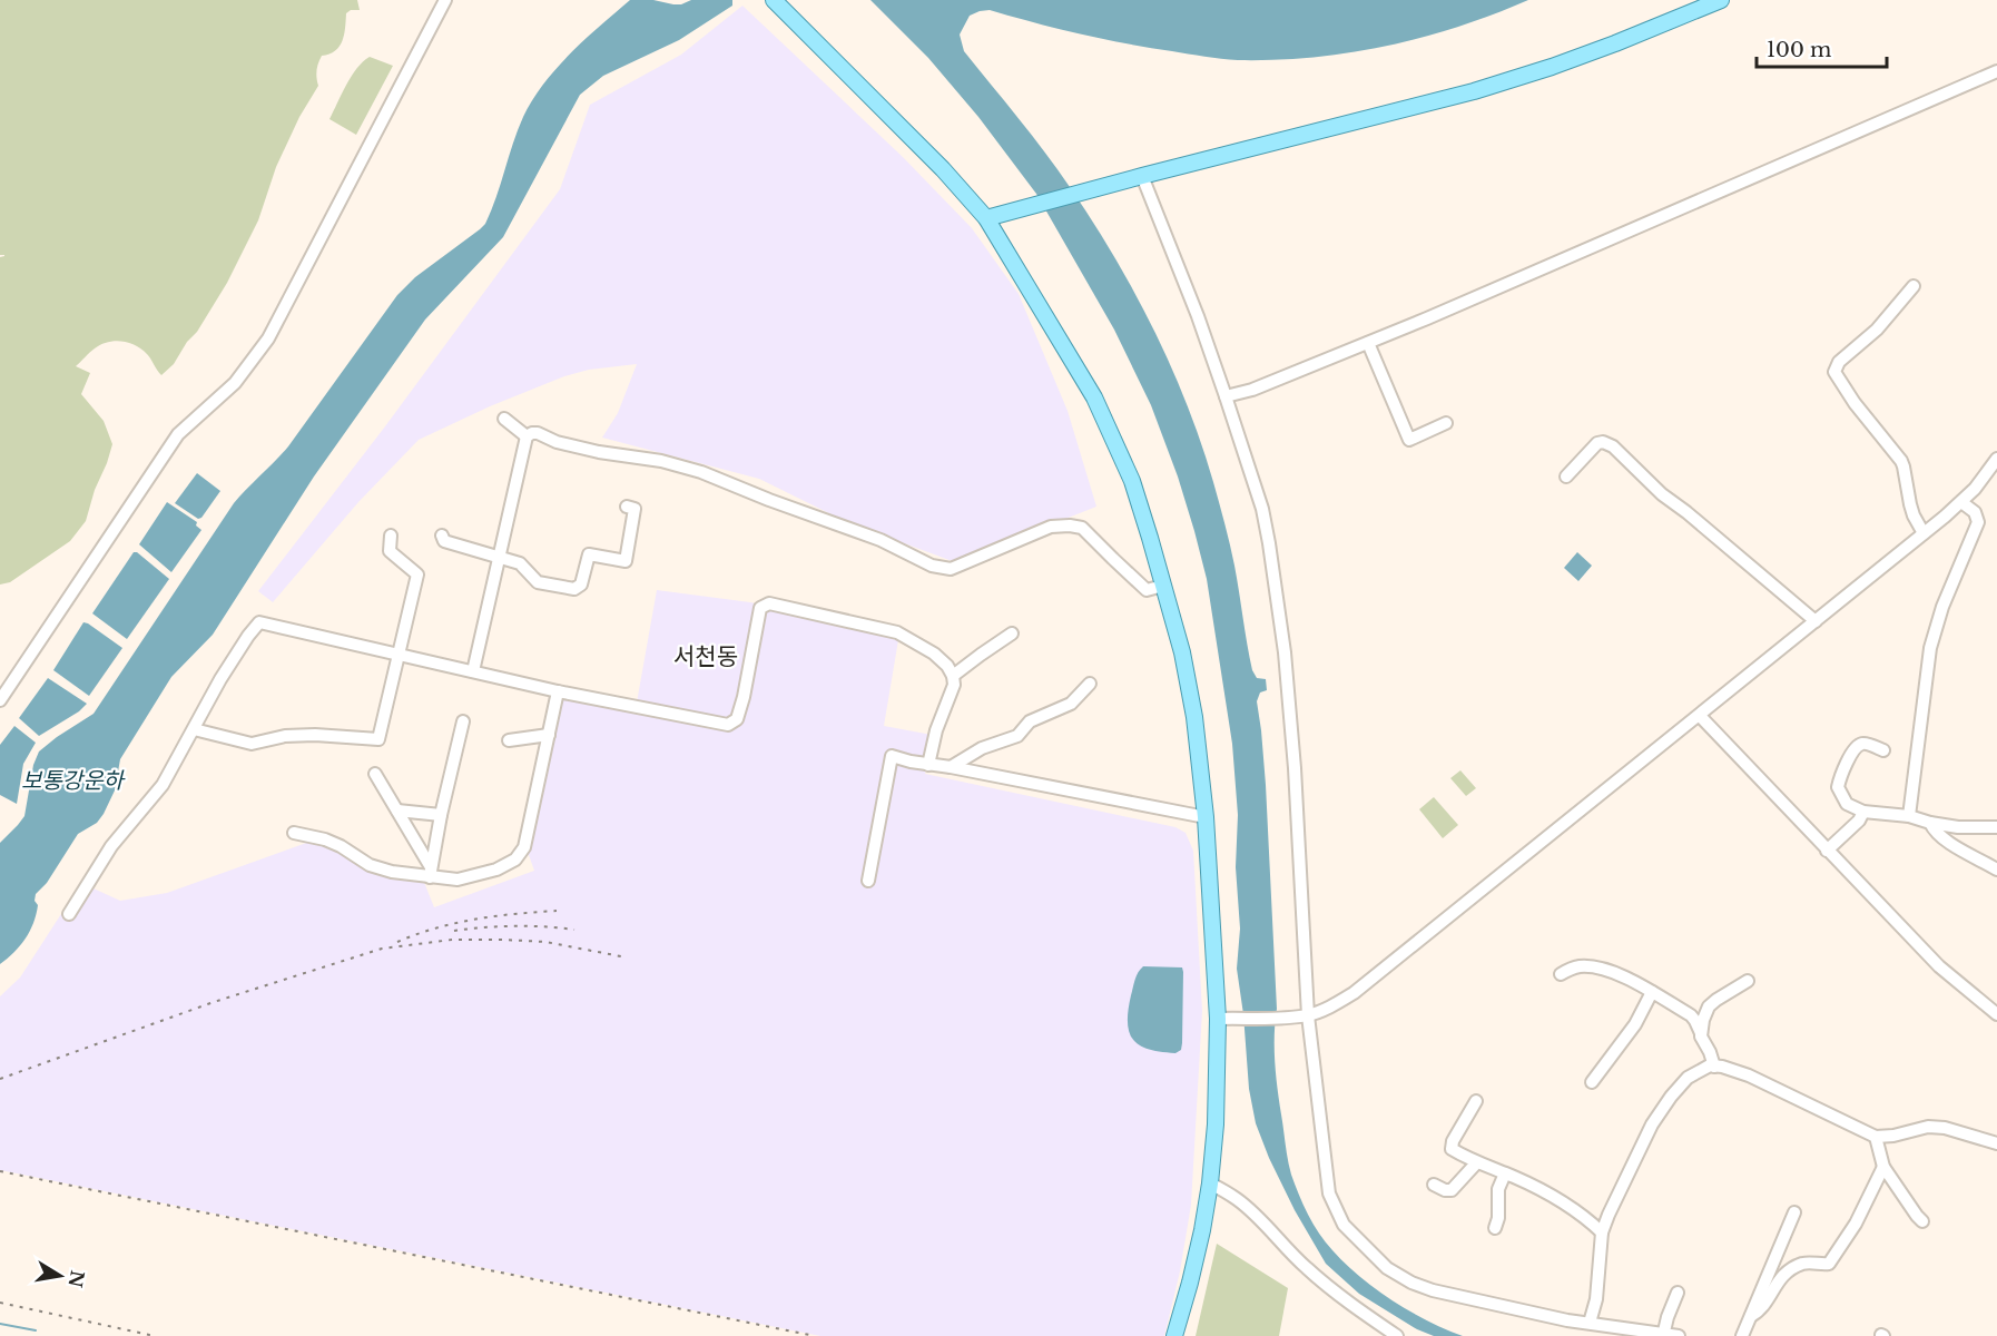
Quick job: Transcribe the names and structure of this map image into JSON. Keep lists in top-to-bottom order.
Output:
{
  "districts": ["서천동"],
  "water": ["보통강운하"],
  "scale_bar": "100 m",
  "north": "right"
}
